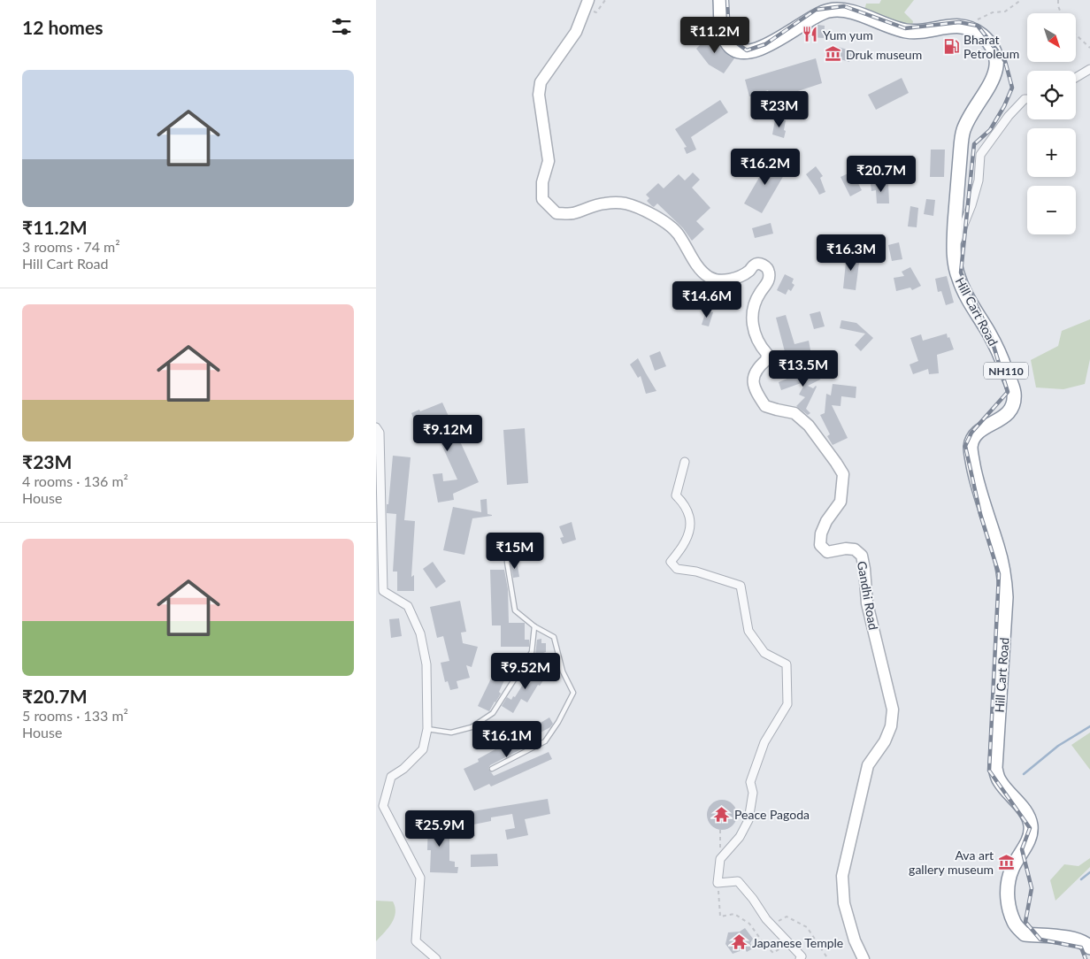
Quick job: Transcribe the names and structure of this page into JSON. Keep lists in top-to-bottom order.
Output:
{
  "streets": {
    "highway": ["Hill Cart Road", "NH110"],
    "main road": ["Gandhi Road"]
  },
  "places": {
    "restaurant": ["Yum yum"],
    "fuel station": ["Bharat Petroleum"],
    "museum": ["Druk museum", "Ava art gallery museum"],
    "temple": ["Peace Pagoda", "Japanese Temple"]
  },
  "north": "bottom right",
  "page": {
    "heading": "12 homes",
    "map_buttons": ["+", "−"],
    "price": [
      "₹11.2M",
      "₹23M",
      "₹16.2M",
      "₹20.7M",
      "₹16.3M",
      "₹14.6M",
      "₹13.5M",
      "₹9.12M",
      "₹15M",
      "₹9.52M",
      "₹16.1M",
      "₹25.9M"
    ],
    "list": [
      {
        "name": "₹11.2M",
        "note": "3 rooms · 74 m² · Hill Cart Road"
      },
      {
        "name": "₹23M",
        "note": "4 rooms · 136 m² · House"
      },
      {
        "name": "₹20.7M",
        "note": "5 rooms · 133 m² · House"
      }
    ]
  }
}
